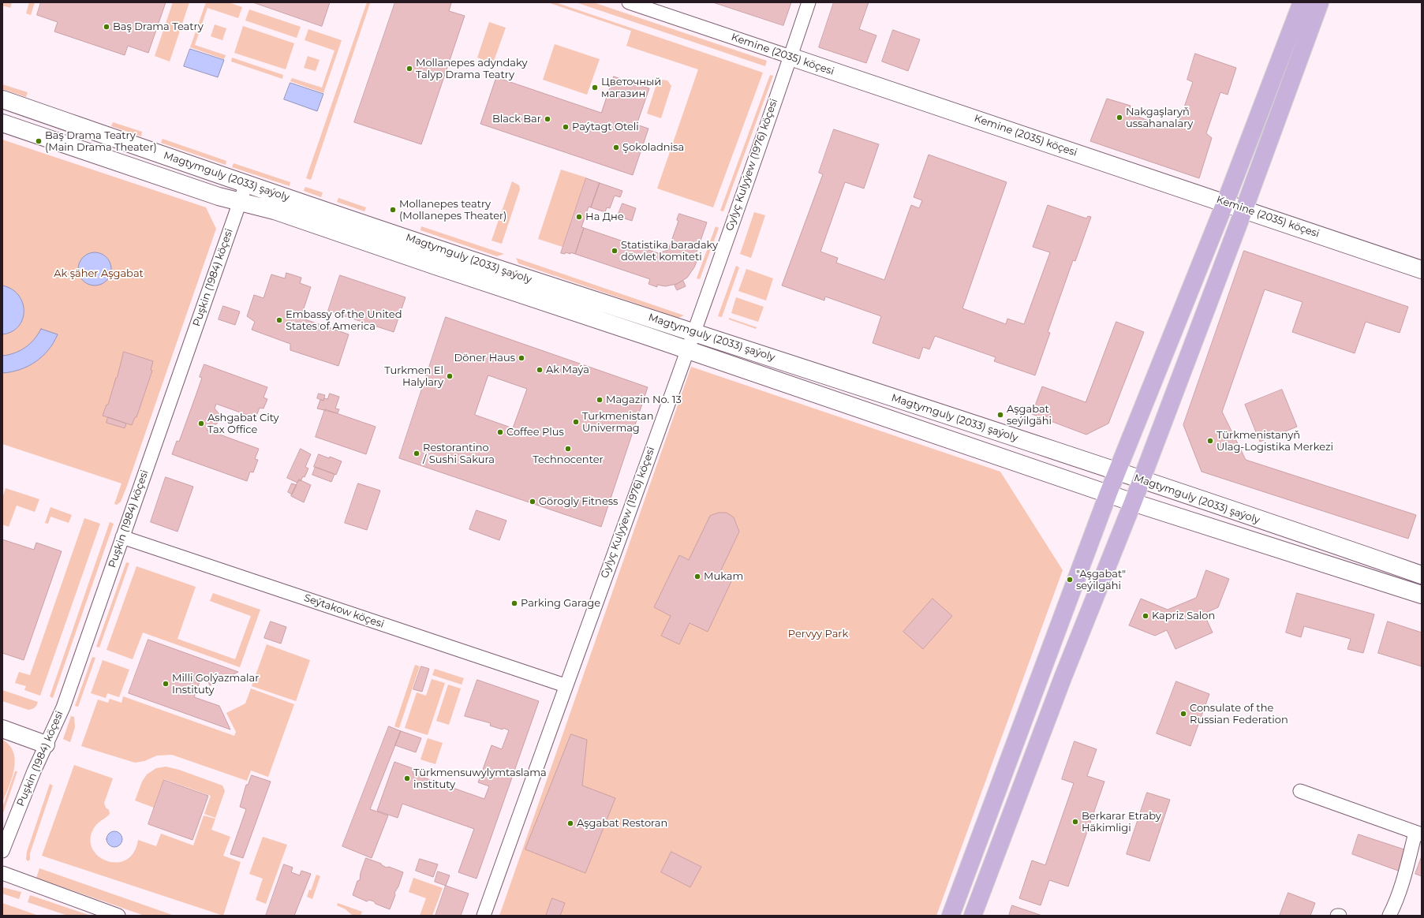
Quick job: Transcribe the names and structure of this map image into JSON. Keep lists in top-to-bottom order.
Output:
{
  "streets": {
    "main road": ["Kemine (2035) köçesi", "Magtymguly (2033) şaýoly"],
    "street": ["Gylyç Kulyýew (1976) köçesi", "Puşkin (1984) köçesi", "Seýtakow köçesi"]
  },
  "crossings": [
    ["Kemine (2035) köçesi", "Gylyç Kulyýew (1976) köçesi"],
    ["Gylyç Kulyýew (1976) köçesi", "Magtymguly (2033) şaýoly"],
    ["Gylyç Kulyýew (1976) köçesi", "Seýtakow köçesi"],
    ["Magtymguly (2033) şaýoly", "Puşkin (1984) köçesi"],
    ["Puşkin (1984) köçesi", "Seýtakow köçesi"]
  ],
  "parks": ["Ak şäher Aşgabat", "Pervyy Park"],
  "places": [
    "Baş Drama Teatry",
    "Mollanepes adyndaky Talyp Drama Teatry",
    "Цветочный магазин",
    "Nakgaşlaryň ussahanalary",
    "Black Bar",
    "Paýtagt Oteli",
    "Baş Drama Teatry (Main Drama Theater)",
    "Şokoladnisa",
    "Mollanepes teatry (Mollanepes Theater)",
    "На Дне",
    "Statistika baradaky döwlet komiteti",
    "Embassy of the United States of America",
    "Döner Haus",
    "Ak Maýa",
    "Turkmen El Halylary",
    "Magazin No. 13",
    "Aşgabat seýilgähi",
    "Turkmenistan Univermag",
    "Ashgabat City Tax Office",
    "Coffee Plus",
    "Türkmenistanyň Ulag-Logistika Merkezi",
    "Technocenter",
    "Restorantino / Sushi Sakura",
    "Görogly Fitness",
    "Mukam",
    "\"Aşgabat\" seýilgähi",
    "Parking Garage",
    "Kapriz Salon",
    "Milli Golýazmalar Instituty",
    "Consulate of the Russian Federation",
    "Türkmensuwylymtaslama instituty",
    "Berkarar Etraby Häkimligi",
    "Aşgabat Restoran"
  ]
}
